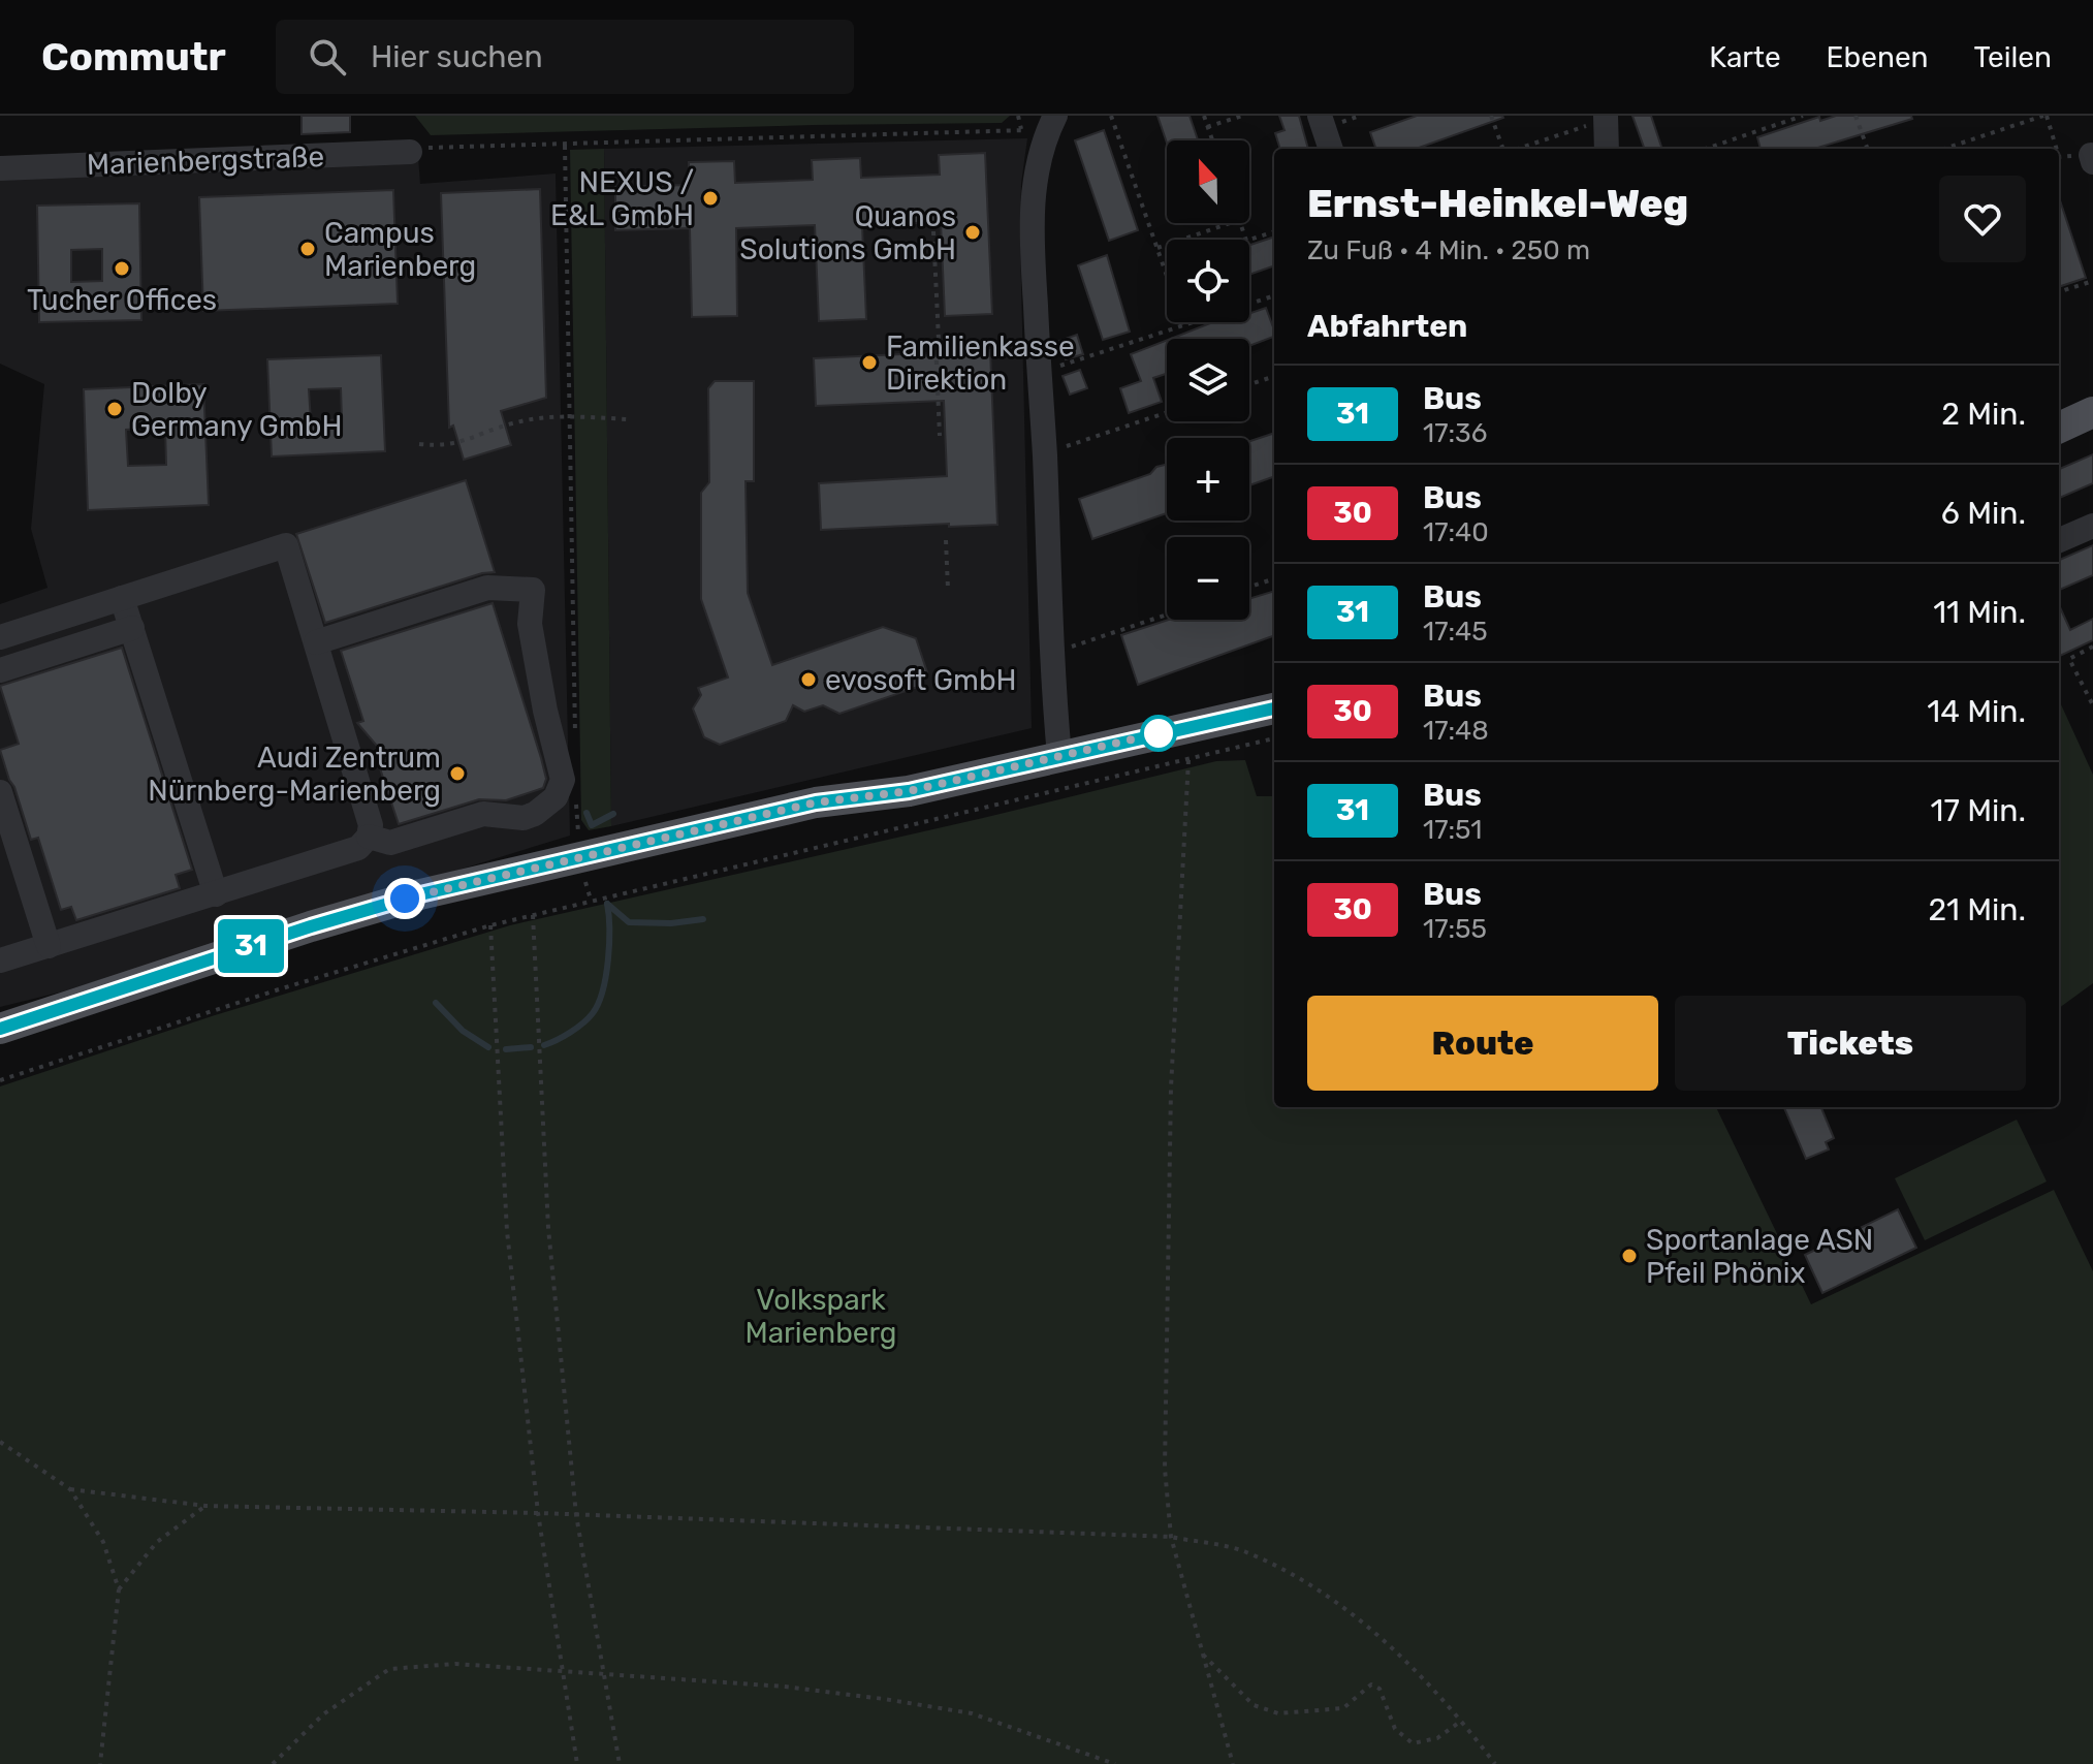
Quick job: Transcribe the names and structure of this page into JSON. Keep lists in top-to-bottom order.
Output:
{
  "streets": {
    "street": ["Marienbergstraße"]
  },
  "parks": ["Volkspark Marienberg"],
  "places": [
    "NEXUS / E&L GmbH",
    "Quanos Solutions GmbH",
    "Campus Marienberg",
    "Tucher Offices",
    "Familienkasse Direktion",
    "Dolby Germany GmbH",
    "evosoft GmbH",
    "Audi Zentrum Nürnberg-Marienberg",
    "Sportanlage ASN Pfeil Phönix"
  ],
  "lines": ["bus line 31"],
  "north": "top",
  "page": {
    "header": "Commutr",
    "search": "Hier suchen",
    "nav": ["Karte", "Ebenen", "Teilen"],
    "on_map": "31",
    "map_buttons": ["+", "−"],
    "heading": [
      ["Ernst-Heinkel-Weg", "Zu Fuß · 4 Min. · 250 m"],
      "Abfahrten"
    ],
    "list": [
      {
        "mark": "31",
        "name": "Bus",
        "note": "17:36",
        "value": "2 Min."
      },
      {
        "mark": "30",
        "name": "Bus",
        "note": "17:40",
        "value": "6 Min."
      },
      {
        "mark": "31",
        "name": "Bus",
        "note": "17:45",
        "value": "11 Min."
      },
      {
        "mark": "30",
        "name": "Bus",
        "note": "17:48",
        "value": "14 Min."
      },
      {
        "mark": "31",
        "name": "Bus",
        "note": "17:51",
        "value": "17 Min."
      },
      {
        "mark": "30",
        "name": "Bus",
        "note": "17:55",
        "value": "21 Min."
      }
    ],
    "buttons": ["Route", "Tickets"]
  }
}
